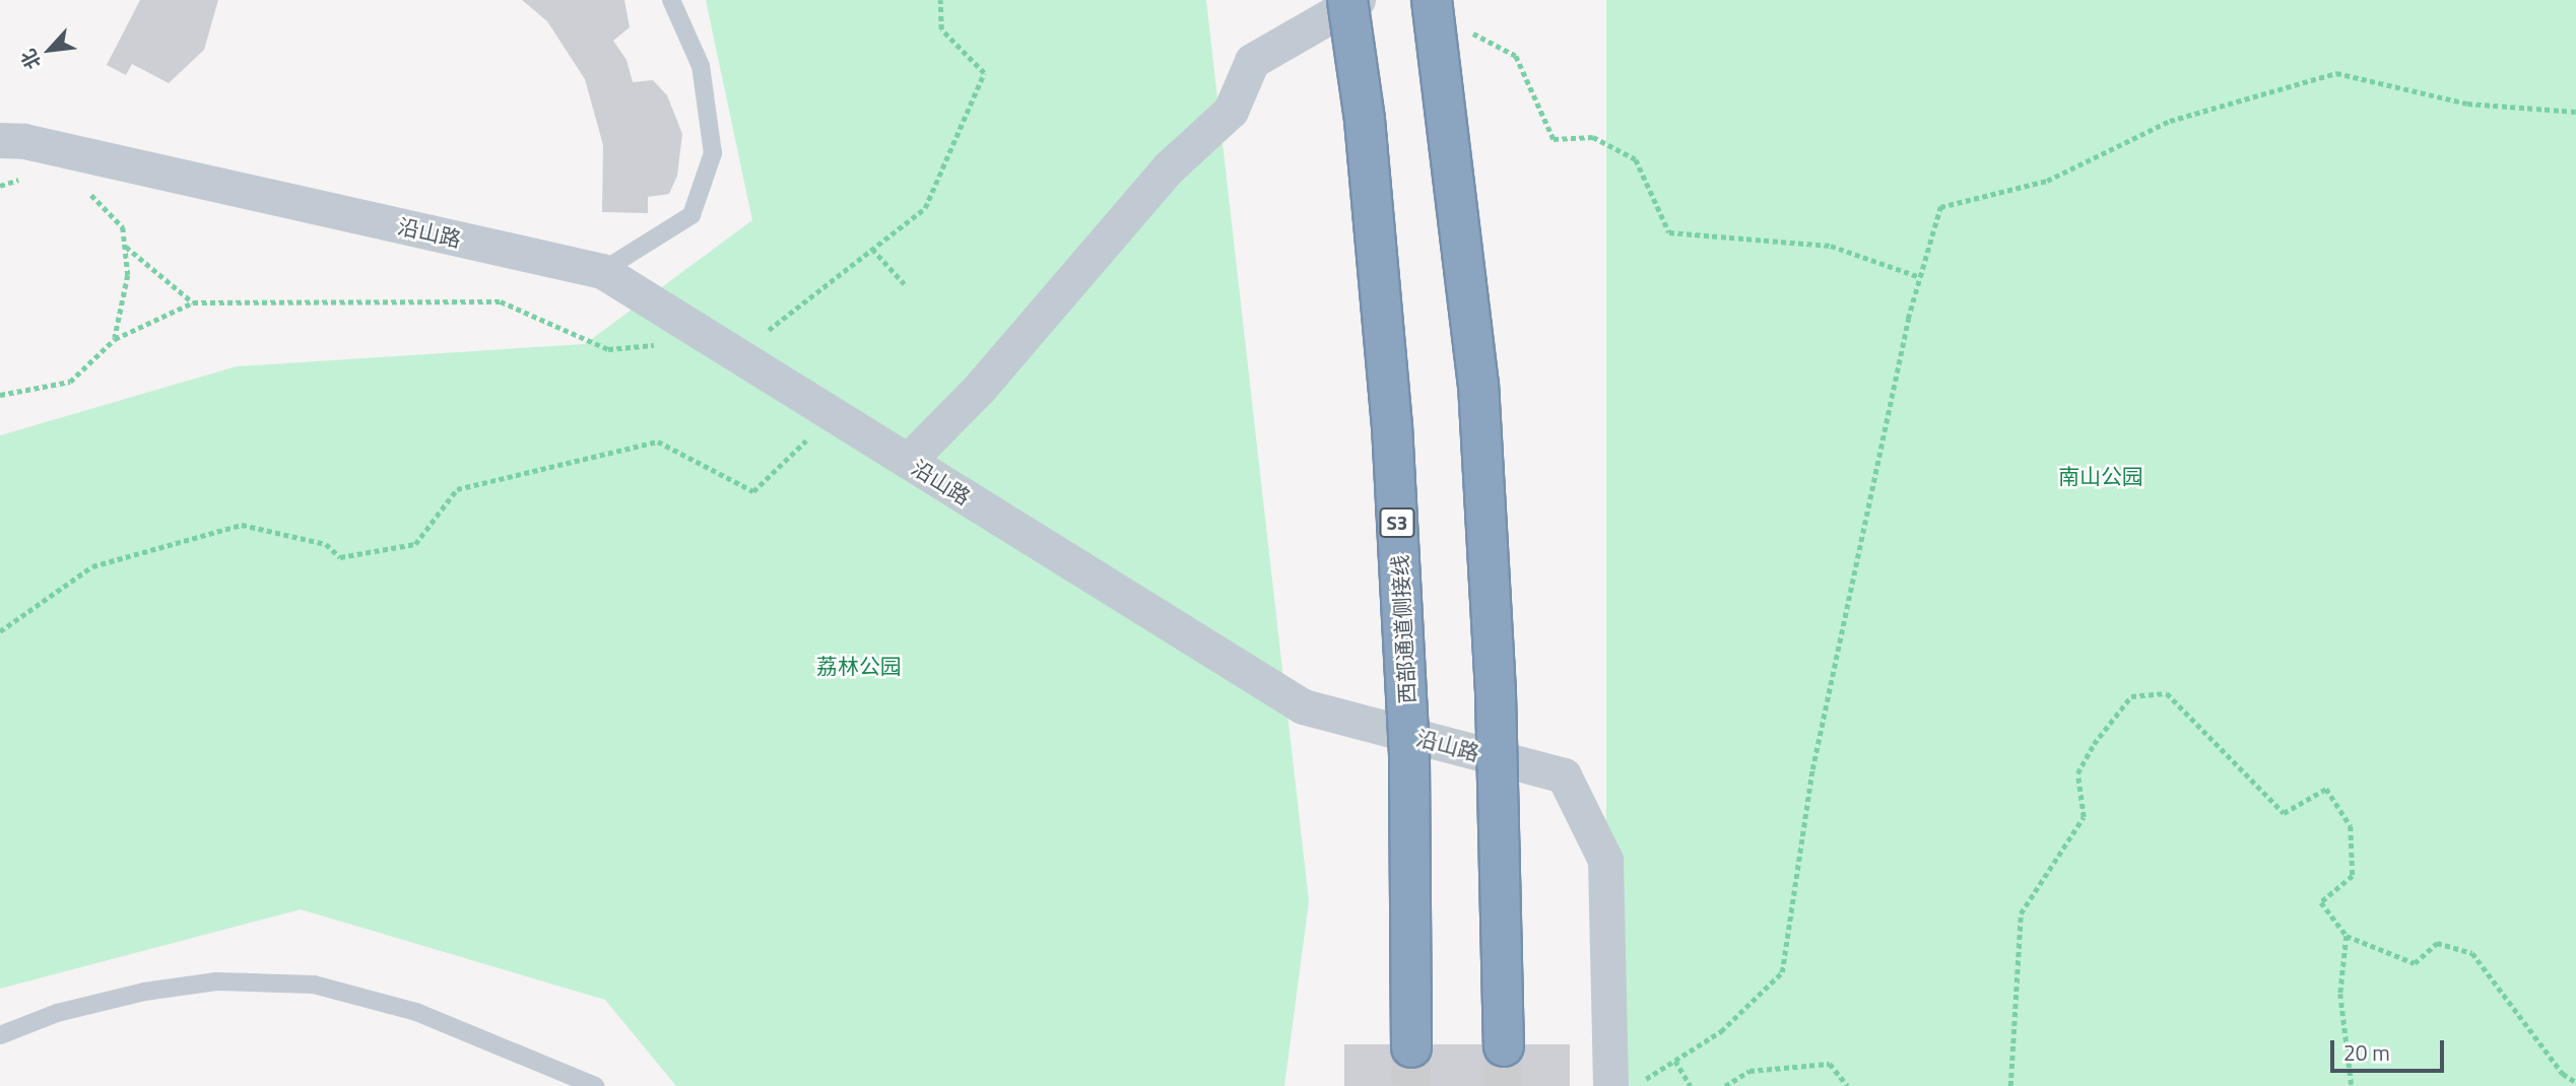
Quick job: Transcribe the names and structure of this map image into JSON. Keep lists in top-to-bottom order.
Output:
{
  "streets": {
    "highway": ["S3", "西部通道侧接线"],
    "street": ["沿山路"]
  },
  "parks": ["南山公园", "荔林公园"],
  "scale_bar": "20 m",
  "north": "bottom left"
}
